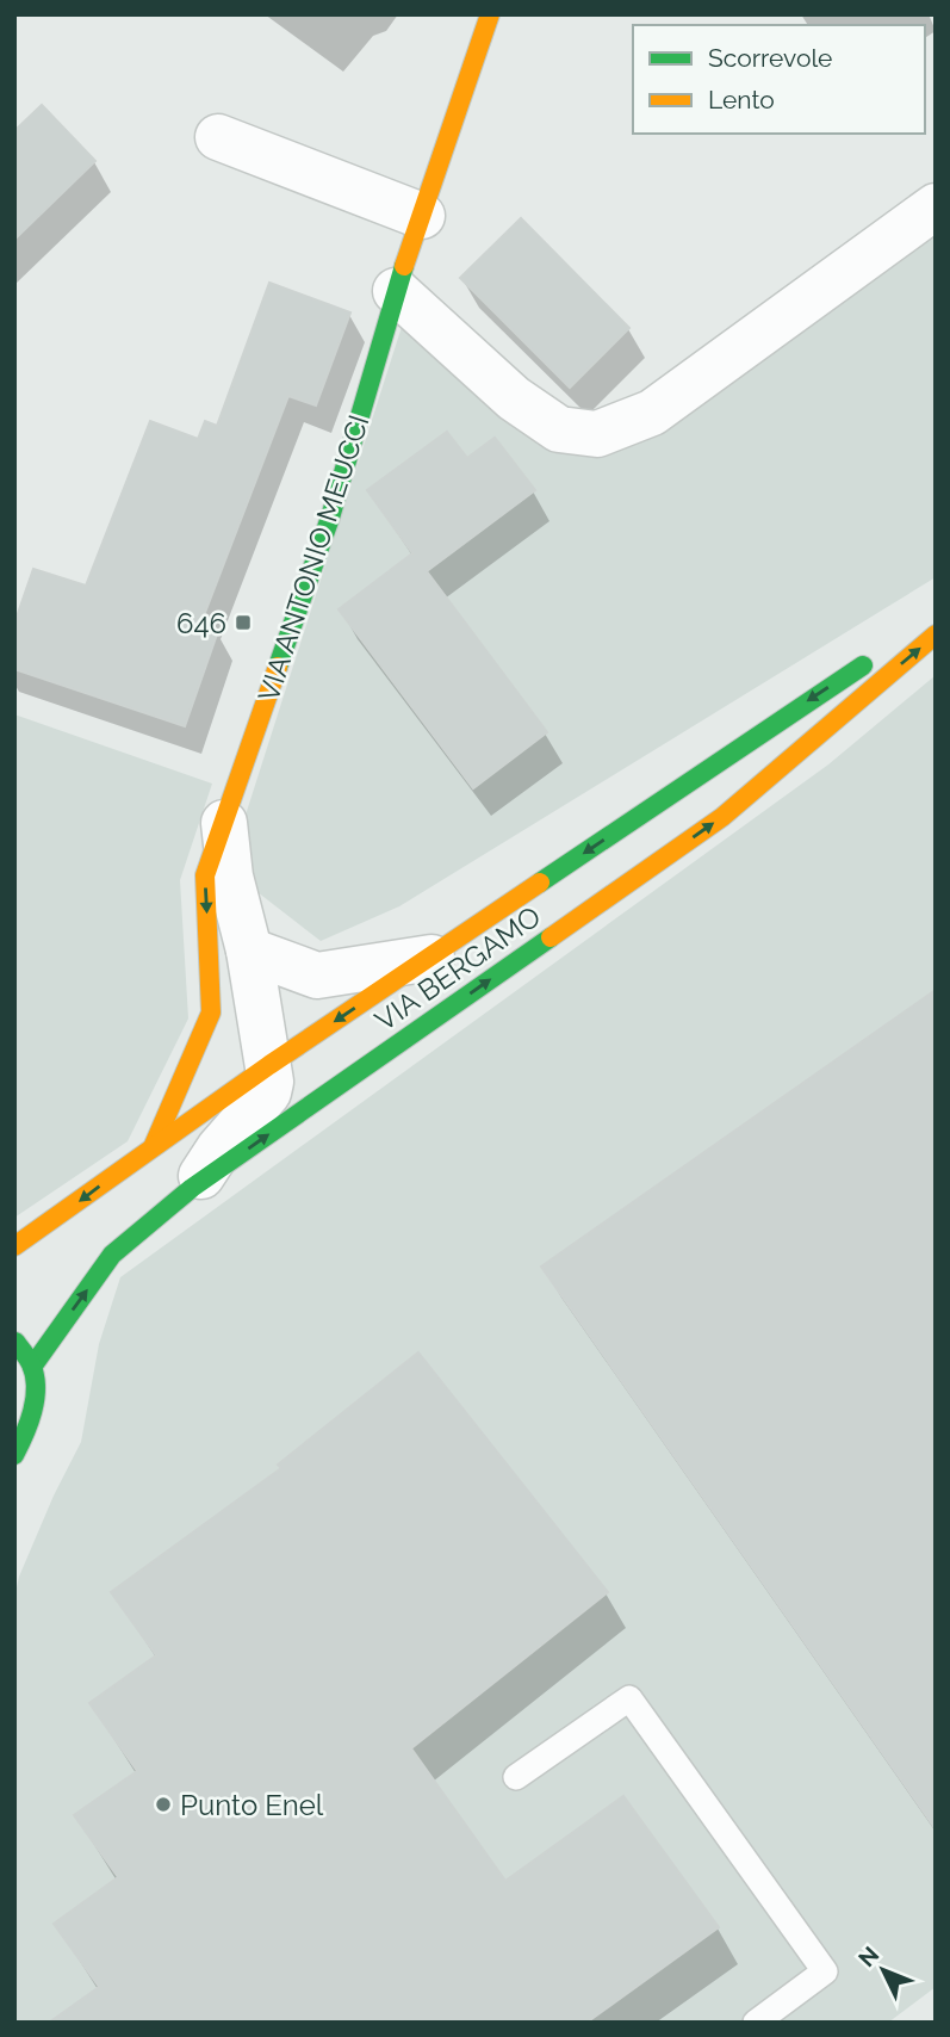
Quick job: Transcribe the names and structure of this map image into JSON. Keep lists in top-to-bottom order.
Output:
{
  "streets": {
    "main road": ["VIA ANTONIO MEUCCI", "VIA BERGAMO"]
  },
  "crossings": [
    ["VIA ANTONIO MEUCCI", "VIA BERGAMO"]
  ],
  "places": {
    "transit": ["646"],
    "other": ["Punto Enel"]
  },
  "legend": ["Scorrevole", "Lento"],
  "north": "top left"
}
